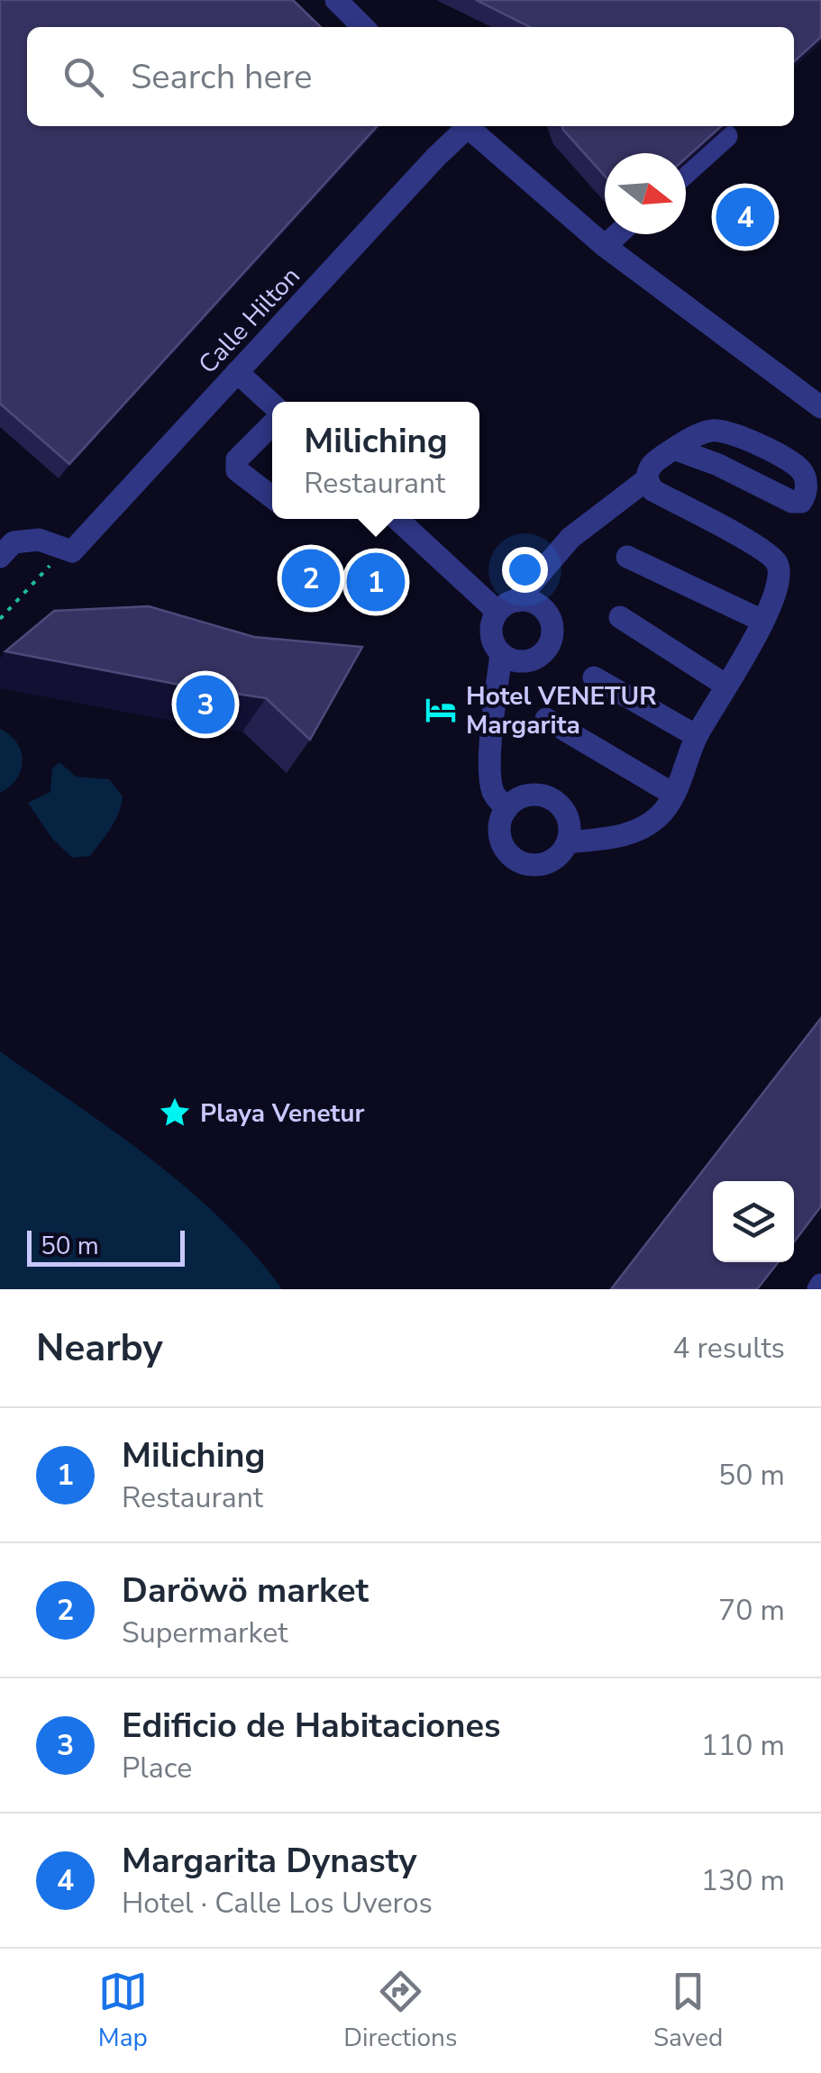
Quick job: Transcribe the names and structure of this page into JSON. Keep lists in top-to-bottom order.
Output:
{
  "streets": {
    "street": ["Calle Hilton"]
  },
  "places": {
    "hotel": ["Hotel VENETUR Margarita"],
    "place": ["Playa Venetur"]
  },
  "scale_bar": "50 m",
  "north": "right",
  "page": {
    "search": "Search here",
    "pins": [
      "4",
      "2",
      "1",
      "3"
    ],
    "popup": ["Miliching", "Restaurant"],
    "scale": "50 m",
    "heading": ["Nearby", "4 results"],
    "list": [
      {
        "mark": "1",
        "name": "Miliching",
        "note": "Restaurant",
        "value": "50 m"
      },
      {
        "mark": "2",
        "name": "Daröwö market",
        "note": "Supermarket",
        "value": "70 m"
      },
      {
        "mark": "3",
        "name": "Edificio de Habitaciones",
        "note": "Place",
        "value": "110 m"
      },
      {
        "mark": "4",
        "name": "Margarita Dynasty",
        "note": "Hotel · Calle Los Uveros",
        "value": "130 m"
      }
    ],
    "nav": ["Map", "Directions", "Saved"]
  }
}
